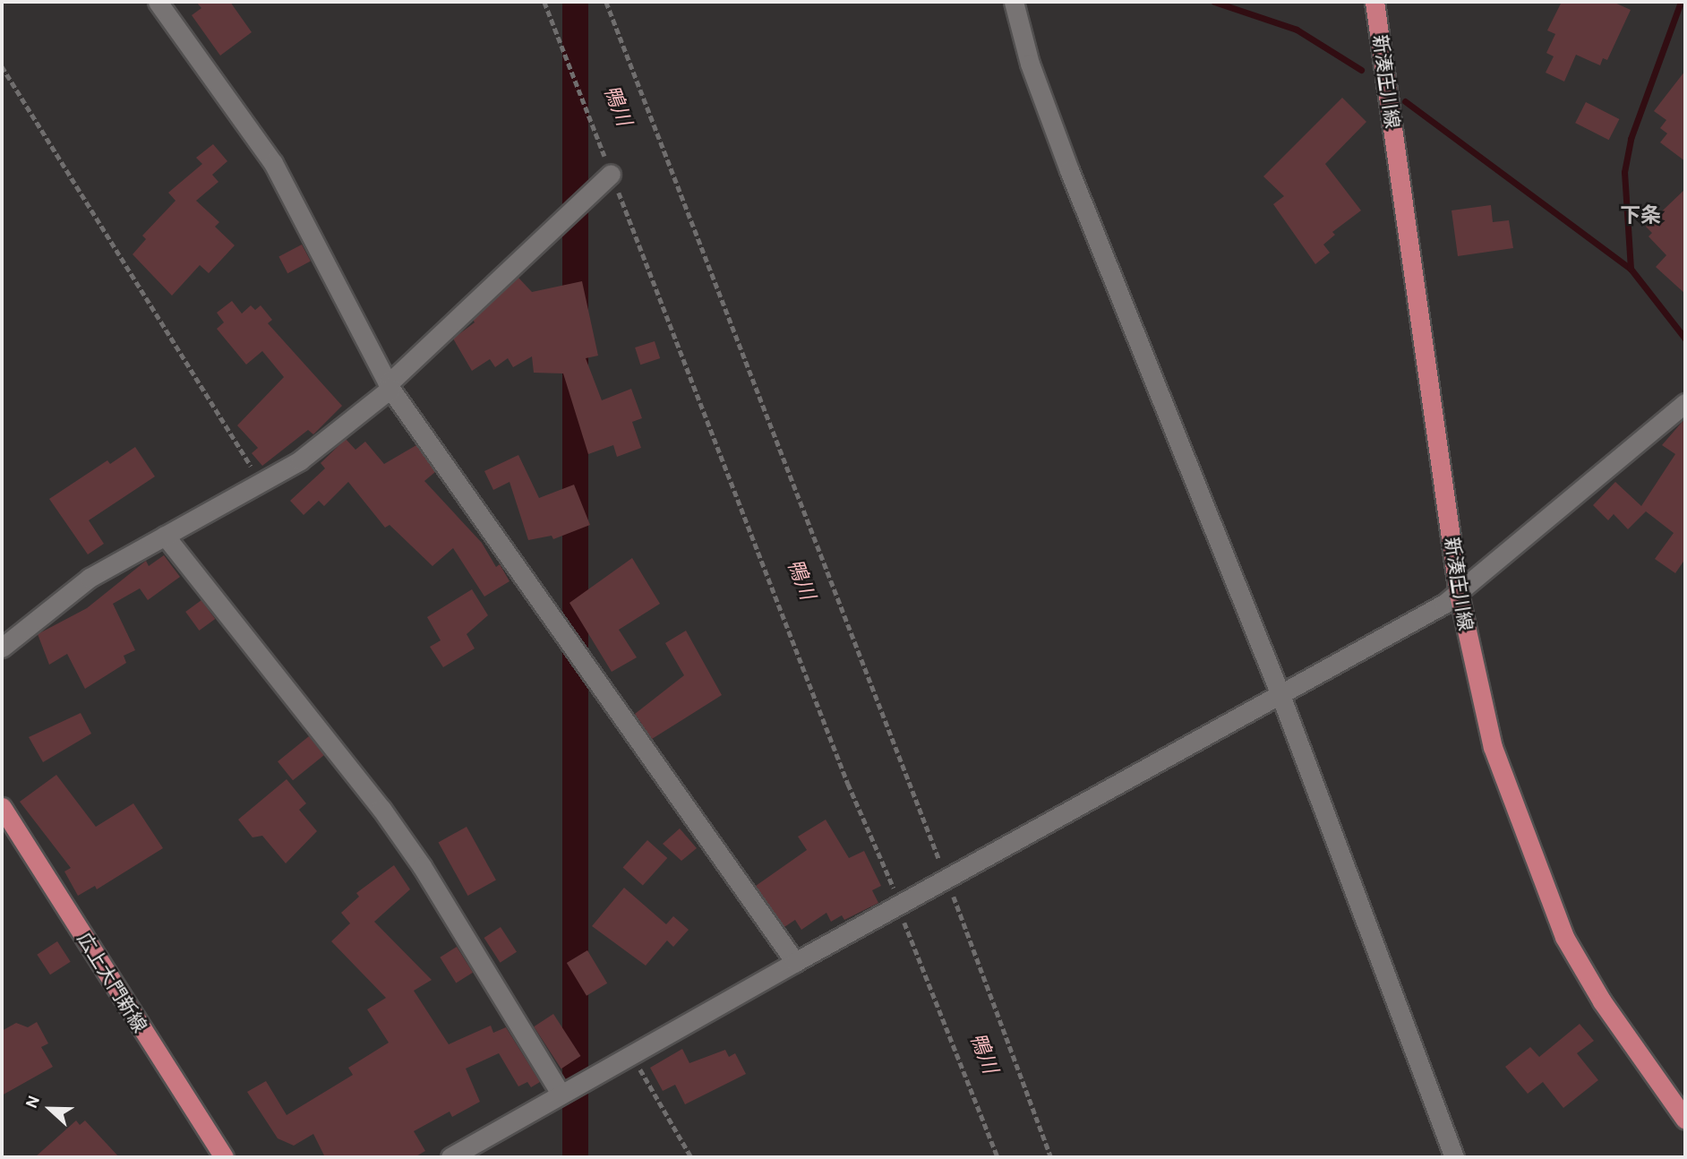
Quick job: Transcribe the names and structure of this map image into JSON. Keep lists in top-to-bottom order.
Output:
{
  "streets": {
    "main road": ["新湊庄川線", "広上大門新線"]
  },
  "districts": ["下条"],
  "water": ["鴨川"],
  "north": "left"
}
